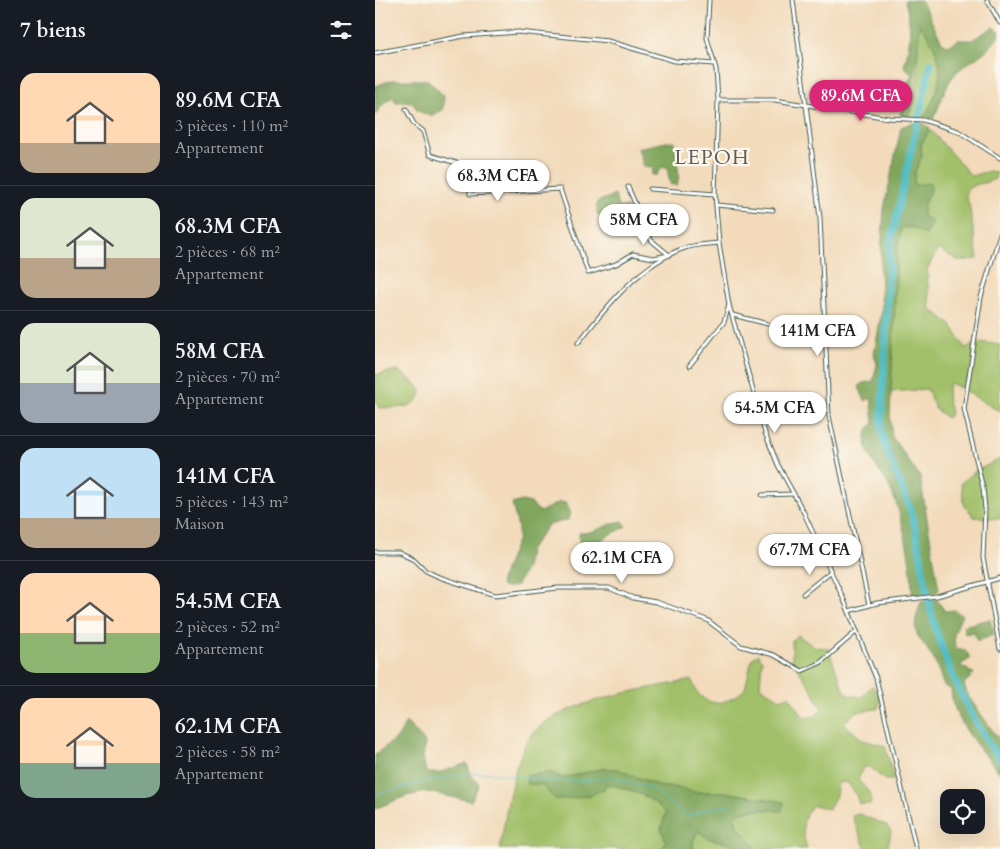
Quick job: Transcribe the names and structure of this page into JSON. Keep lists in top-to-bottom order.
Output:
{
  "districts": ["LEPOH"],
  "page": {
    "heading": "7 biens",
    "list": [
      {
        "name": "89.6M CFA",
        "note": "3 pièces · 110 m² · Appartement"
      },
      {
        "name": "68.3M CFA",
        "note": "2 pièces · 68 m² · Appartement"
      },
      {
        "name": "58M CFA",
        "note": "2 pièces · 70 m² · Appartement"
      },
      {
        "name": "141M CFA",
        "note": "5 pièces · 143 m² · Maison"
      },
      {
        "name": "54.5M CFA",
        "note": "2 pièces · 52 m² · Appartement"
      },
      {
        "name": "62.1M CFA",
        "note": "2 pièces · 58 m² · Appartement"
      }
    ],
    "price": [
      "89.6M CFA",
      "68.3M CFA",
      "58M CFA",
      "141M CFA",
      "54.5M CFA",
      "67.7M CFA",
      "62.1M CFA"
    ]
  }
}
